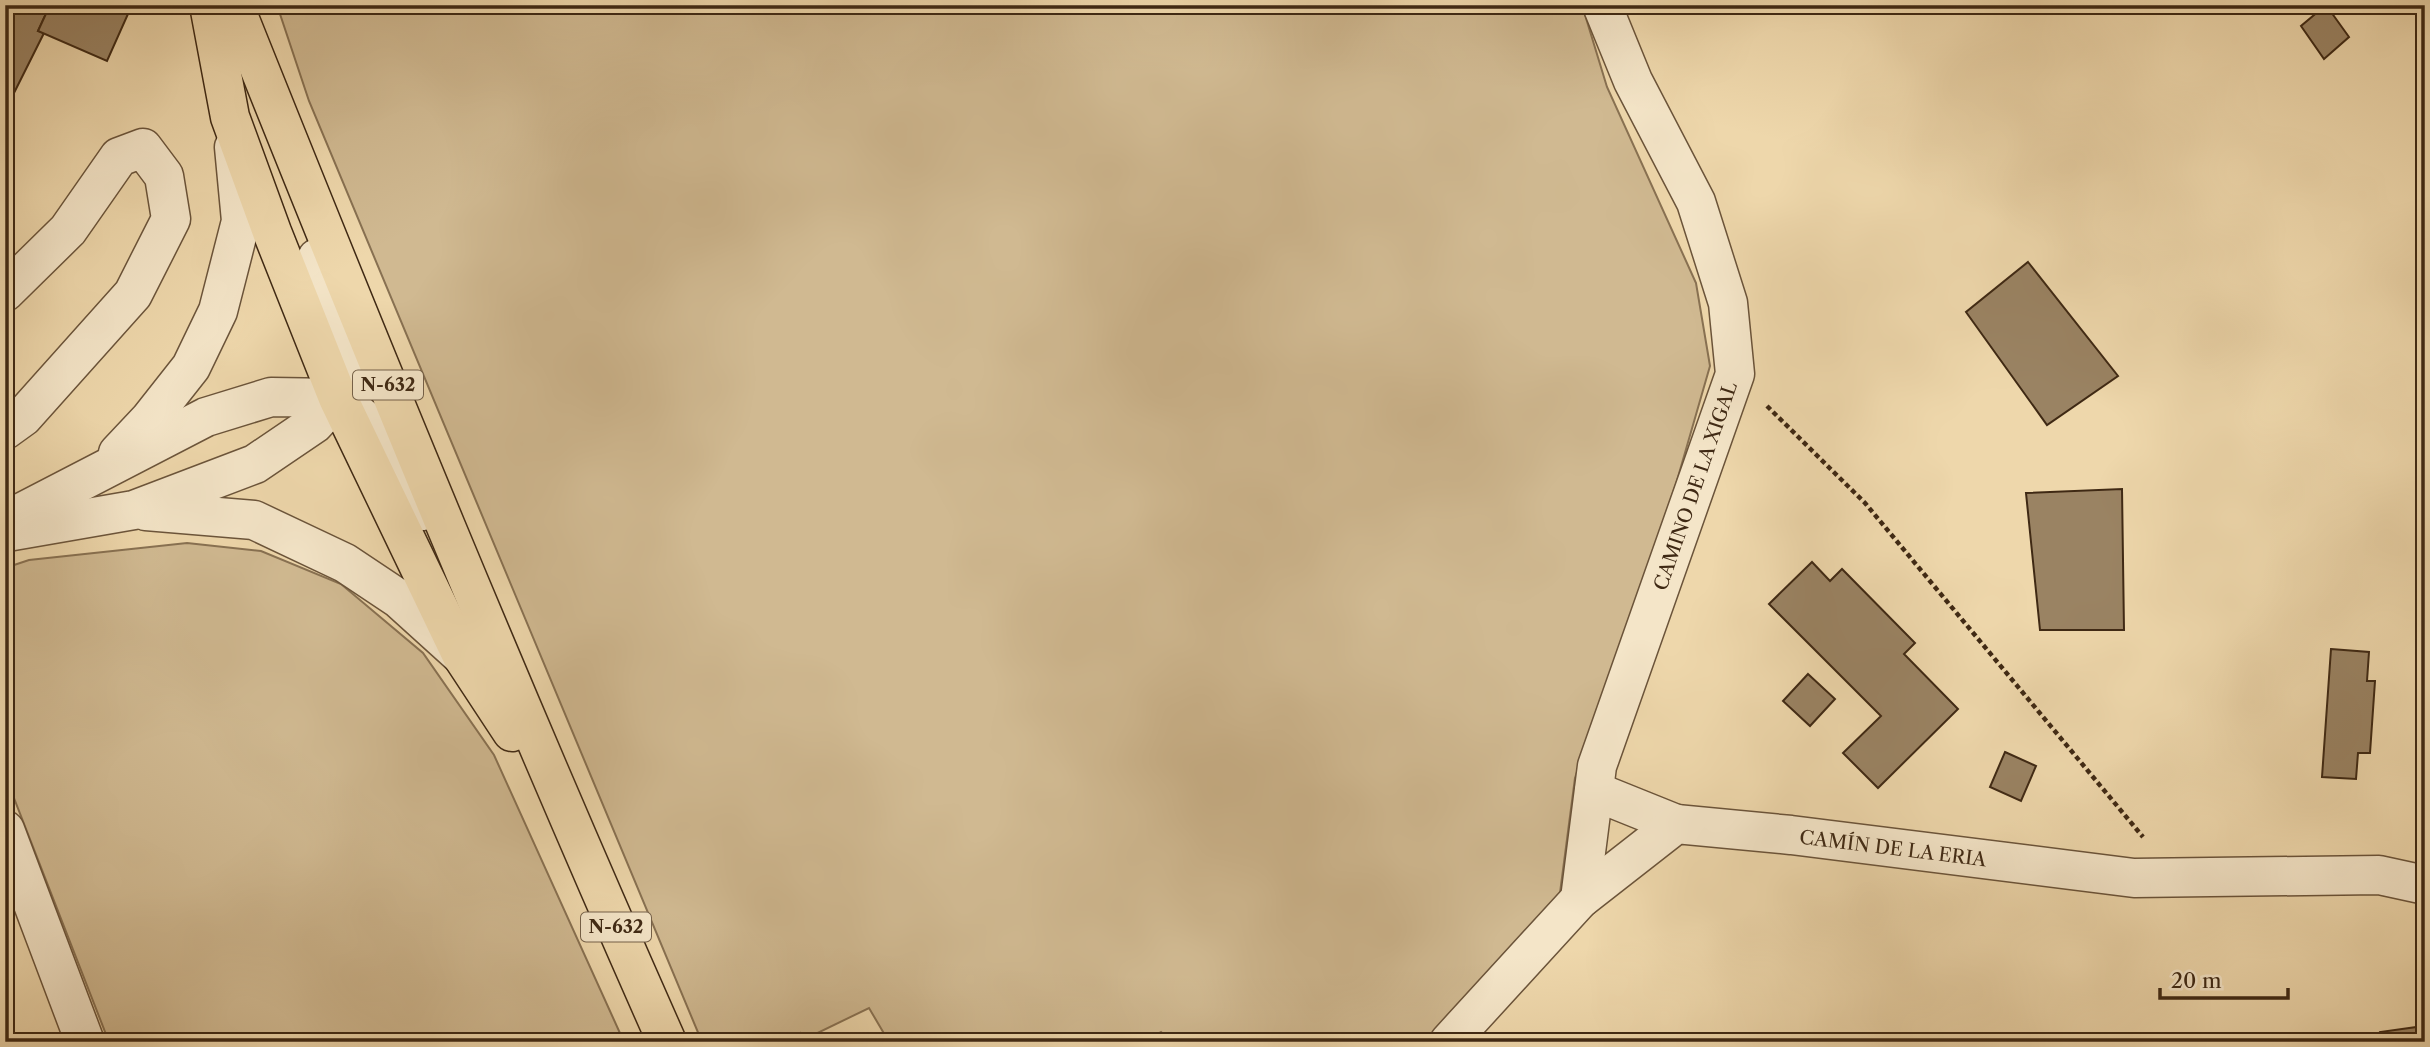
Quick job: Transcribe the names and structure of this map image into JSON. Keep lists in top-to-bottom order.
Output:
{
  "streets": {
    "highway": ["N-632"],
    "street": ["CAMINO DE LA XIGAL", "CAMÍN DE LA ERIA"]
  },
  "crossings": [
    ["CAMINO DE LA XIGAL", "CAMÍN DE LA ERIA"]
  ],
  "scale_bar": "20 m"
}
